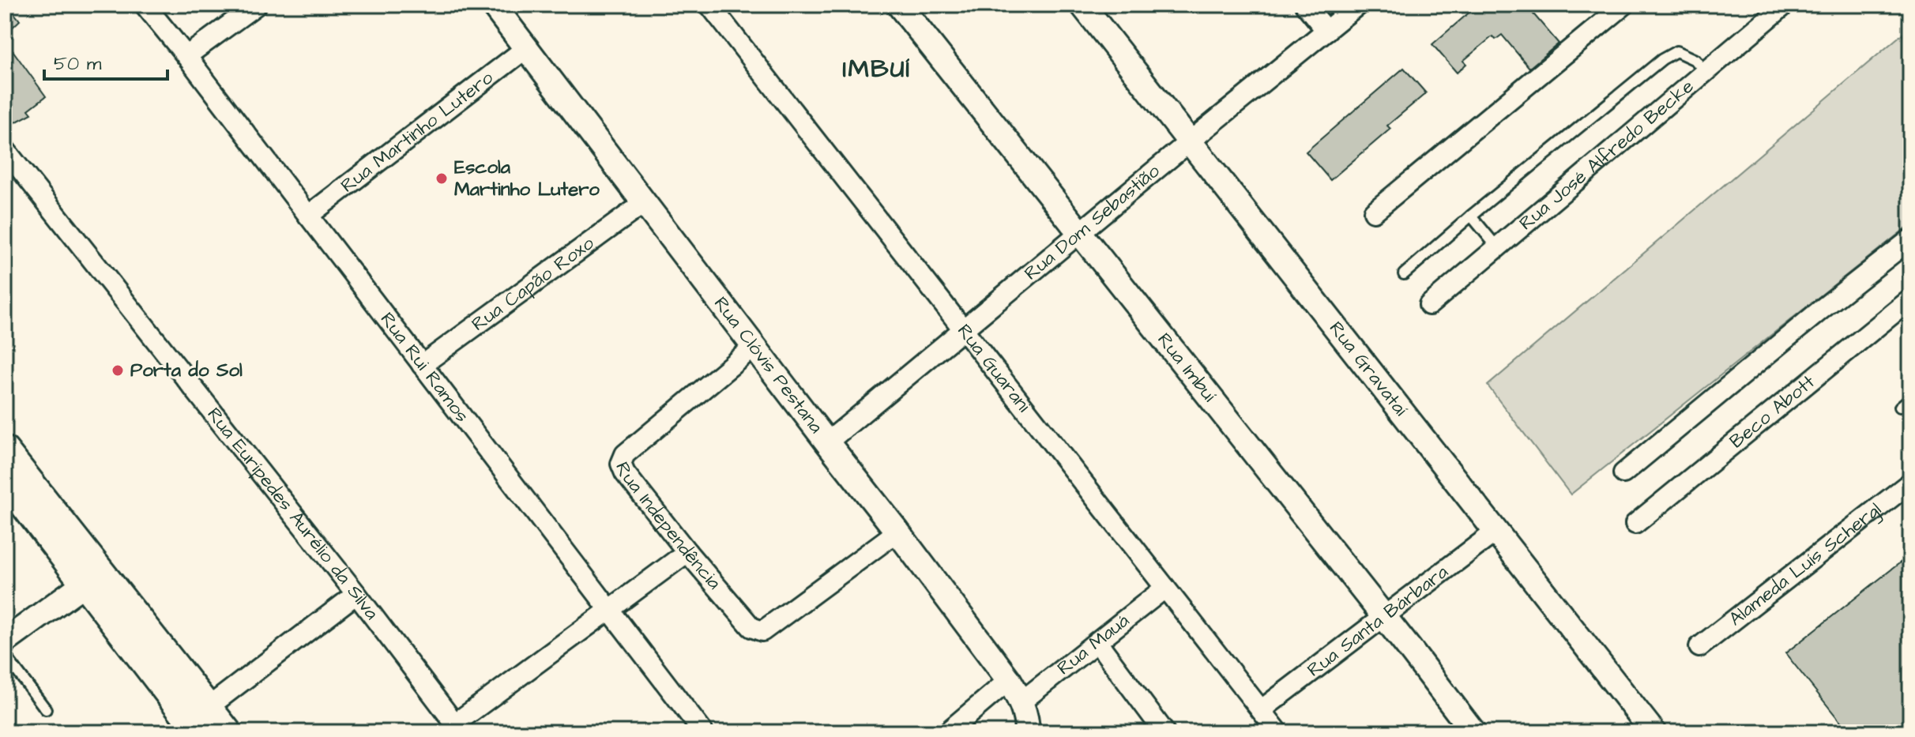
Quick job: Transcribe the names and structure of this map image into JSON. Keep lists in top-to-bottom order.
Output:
{
  "streets": {
    "street": [
      "Rua Martinho Lutero",
      "Rua José Alfredo Becke",
      "Rua Dom Sebastião",
      "Rua Capão Roxo",
      "Rua Clóvis Pestana",
      "Rua Rui Ramos",
      "Rua Imbuí",
      "Rua Gravataí",
      "Rua Guarani",
      "Beco Abott",
      "Rua Eurípedes Aurélio da Silva",
      "Rua Independência",
      "Alameda Luís Schergl",
      "Rua Santa Bárbara",
      "Rua Mauá"
    ]
  },
  "crossings": [
    ["Rua Martinho Lutero", "Rua Clóvis Pestana"],
    ["Rua Martinho Lutero", "Rua Rui Ramos"],
    ["Rua Dom Sebastião", "Rua Clóvis Pestana"],
    ["Rua Dom Sebastião", "Rua Imbuí"],
    ["Rua Dom Sebastião", "Rua Gravataí"],
    ["Rua Dom Sebastião", "Rua Guarani"],
    ["Rua Capão Roxo", "Rua Clóvis Pestana"],
    ["Rua Capão Roxo", "Rua Rui Ramos"],
    ["Rua Clóvis Pestana", "Rua Independência"],
    ["Rua Clóvis Pestana", "Rua Mauá"],
    ["Rua Imbuí", "Rua Santa Bárbara"],
    ["Rua Gravataí", "Rua Santa Bárbara"],
    ["Rua Guarani", "Rua Santa Bárbara"],
    ["Rua Guarani", "Rua Mauá"]
  ],
  "districts": ["IMBUÍ"],
  "places": ["Escola Martinho Lutero", "Porta do Sol"],
  "scale_bar": "50 m"
}
